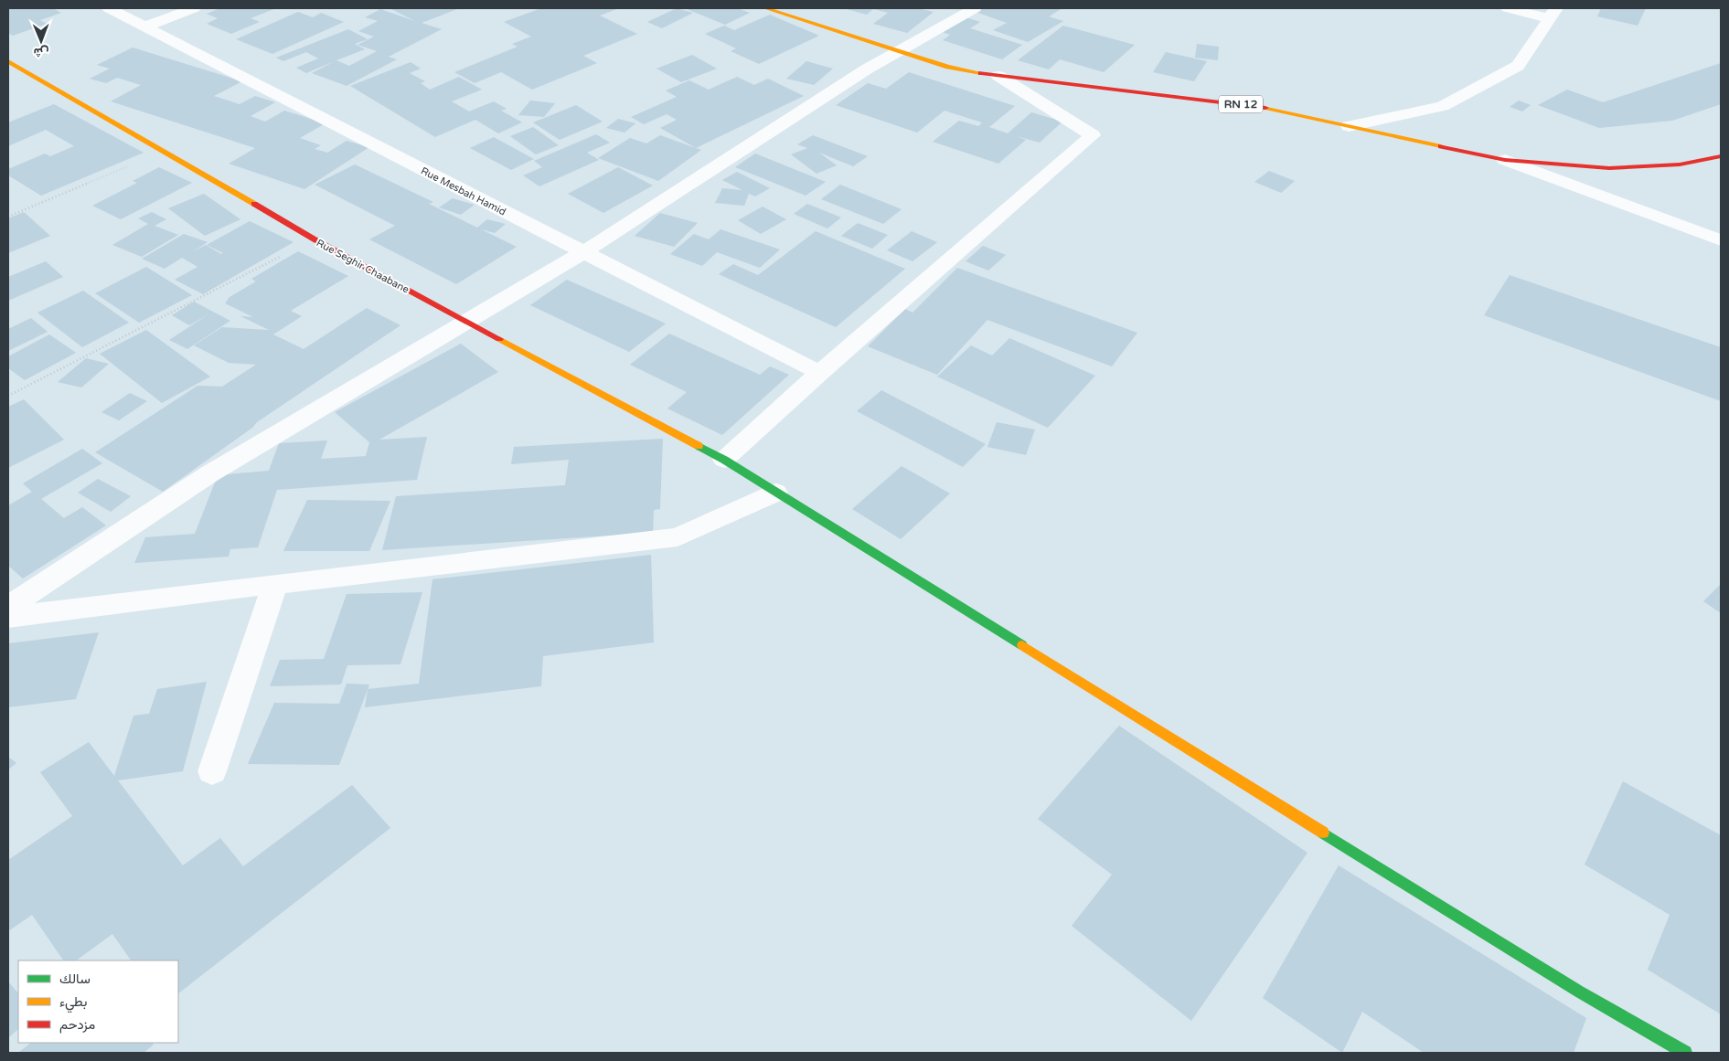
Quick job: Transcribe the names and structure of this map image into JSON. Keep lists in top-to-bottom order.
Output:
{
  "streets": {
    "street": ["RN 12", "Rue Mesbah Hamid", "Rue Seghir Chaabane"]
  },
  "legend": ["سالك", "بطيء", "مزدحم"],
  "north": "bottom"
}
